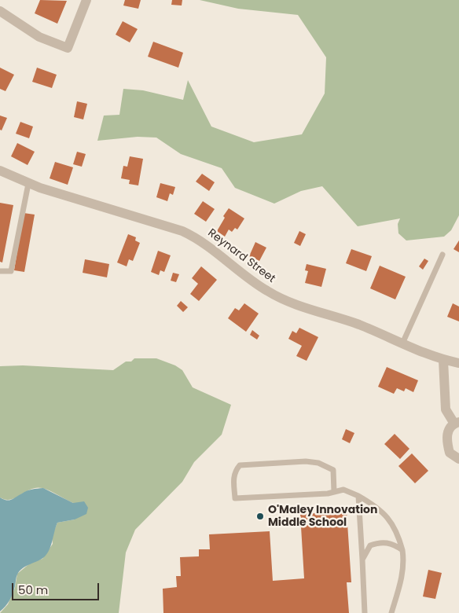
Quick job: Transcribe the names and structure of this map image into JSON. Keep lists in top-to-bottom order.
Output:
{
  "streets": {
    "street": ["Reynard Street"]
  },
  "places": ["O'Maley Innovation Middle School"],
  "scale_bar": "50 m"
}
